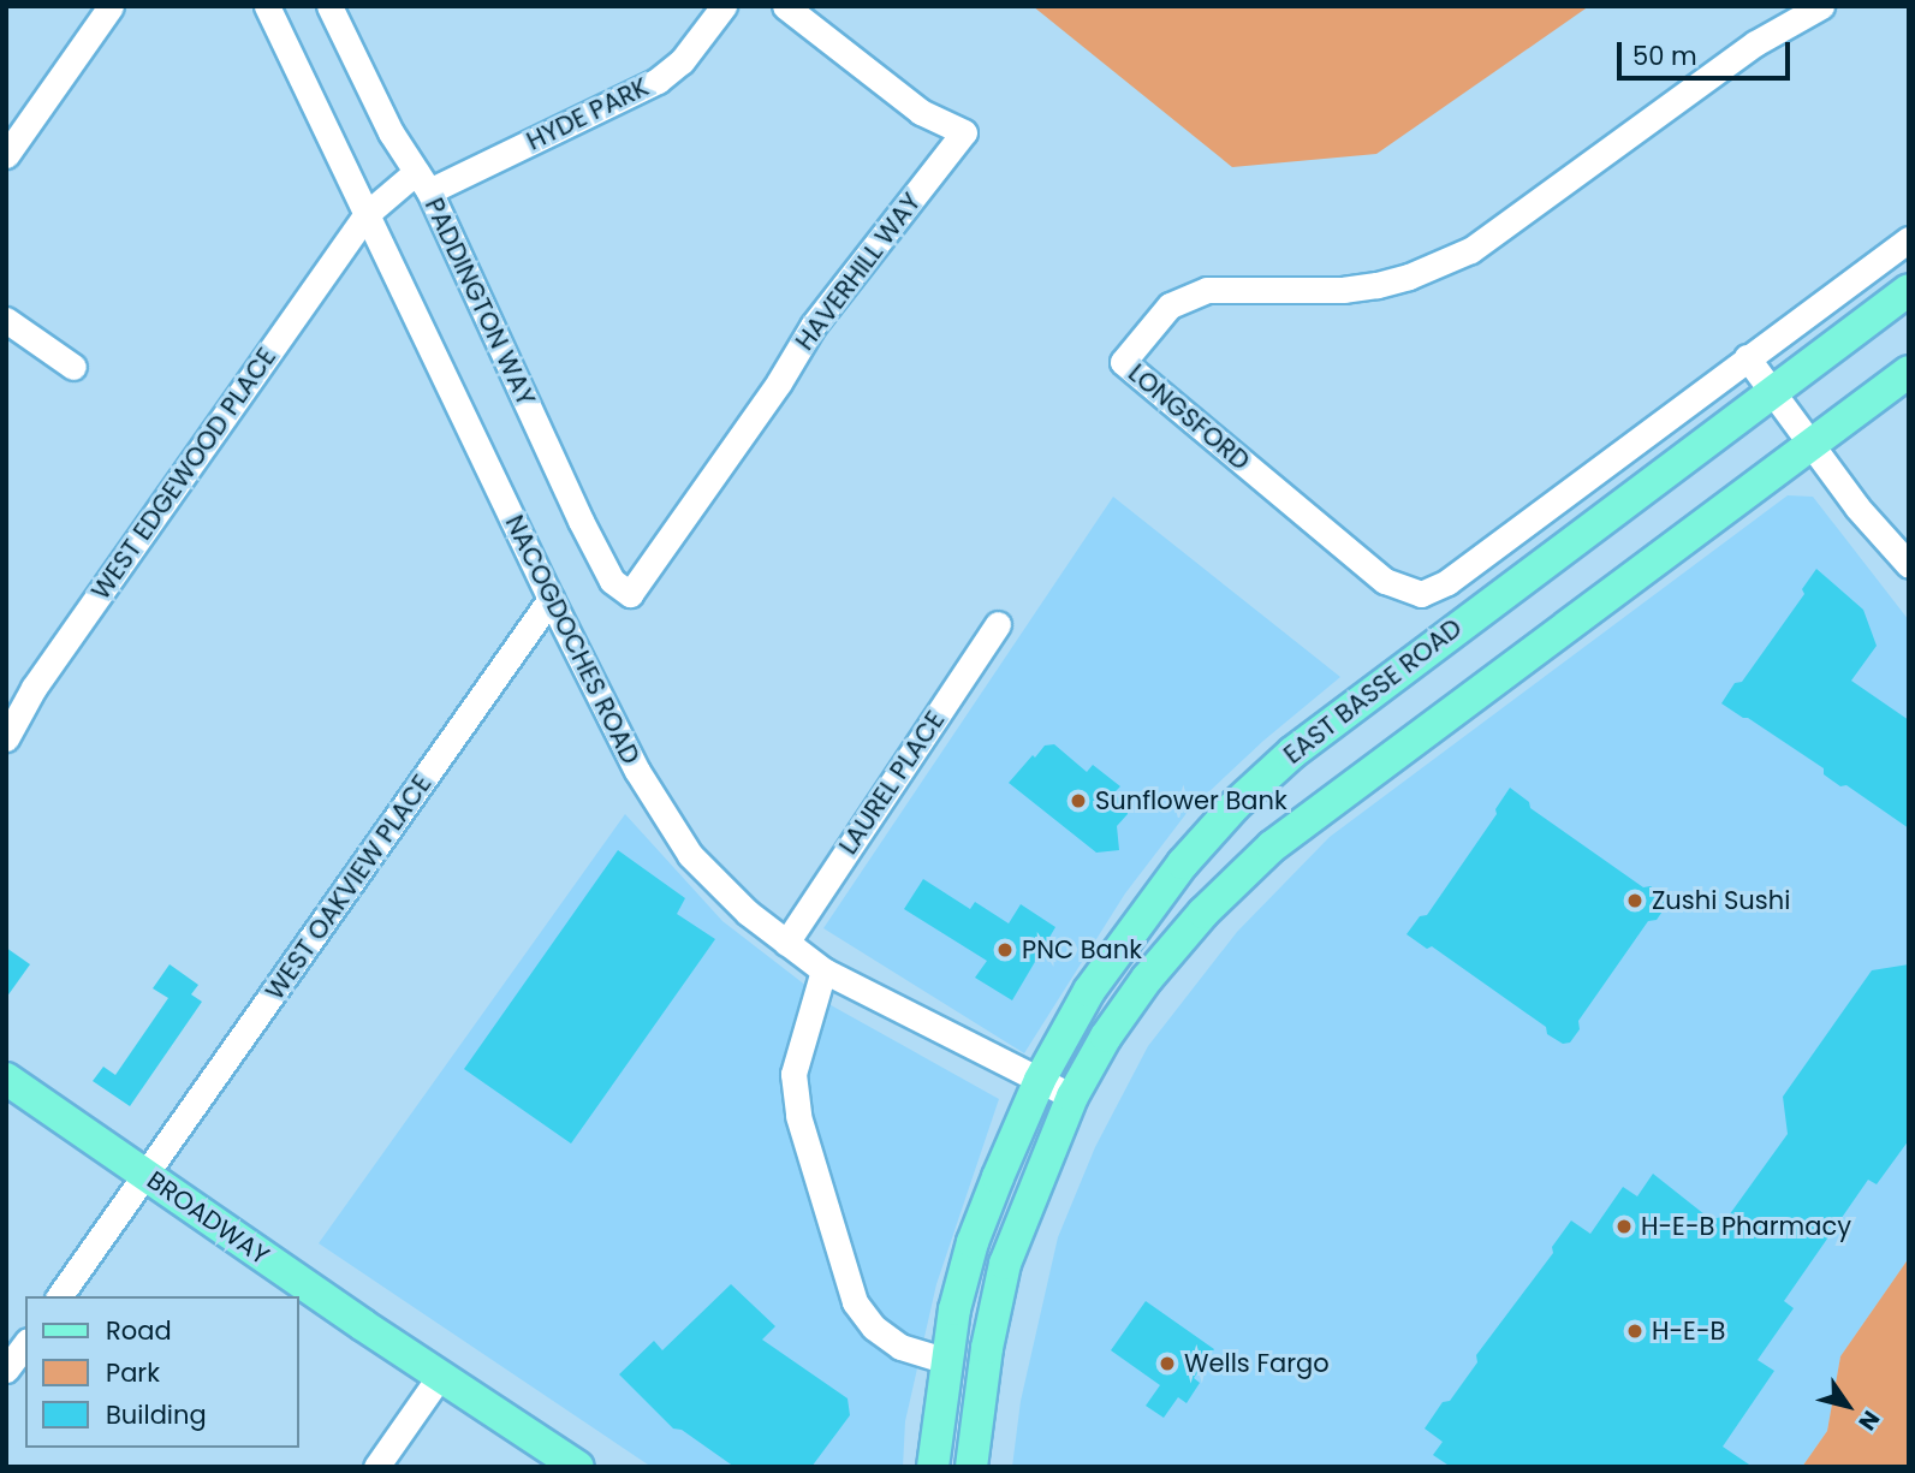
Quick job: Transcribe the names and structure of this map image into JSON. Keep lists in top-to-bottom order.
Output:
{
  "streets": {
    "main road": ["EAST BASSE ROAD", "BROADWAY"],
    "street": [
      "HYDE PARK",
      "HAVERHILL WAY",
      "PADDINGTON WAY",
      "LONGSFORD",
      "WEST EDGEWOOD PLACE",
      "NACOGDOCHES ROAD",
      "LAUREL PLACE",
      "WEST OAKVIEW PLACE"
    ]
  },
  "crossings": [
    ["HYDE PARK", "PADDINGTON WAY"],
    ["HYDE PARK", "WEST EDGEWOOD PLACE"],
    ["HYDE PARK", "NACOGDOCHES ROAD"],
    ["HAVERHILL WAY", "PADDINGTON WAY"],
    ["WEST EDGEWOOD PLACE", "NACOGDOCHES ROAD"],
    ["NACOGDOCHES ROAD", "EAST BASSE ROAD"],
    ["NACOGDOCHES ROAD", "LAUREL PLACE"],
    ["NACOGDOCHES ROAD", "WEST OAKVIEW PLACE"],
    ["WEST OAKVIEW PLACE", "BROADWAY"]
  ],
  "places": [
    "Sunflower Bank",
    "Zushi Sushi",
    "PNC Bank",
    "H-E-B Pharmacy",
    "H-E-B",
    "Wells Fargo"
  ],
  "legend": ["Road", "Park", "Building"],
  "scale_bar": "50 m",
  "north": "bottom right"
}
